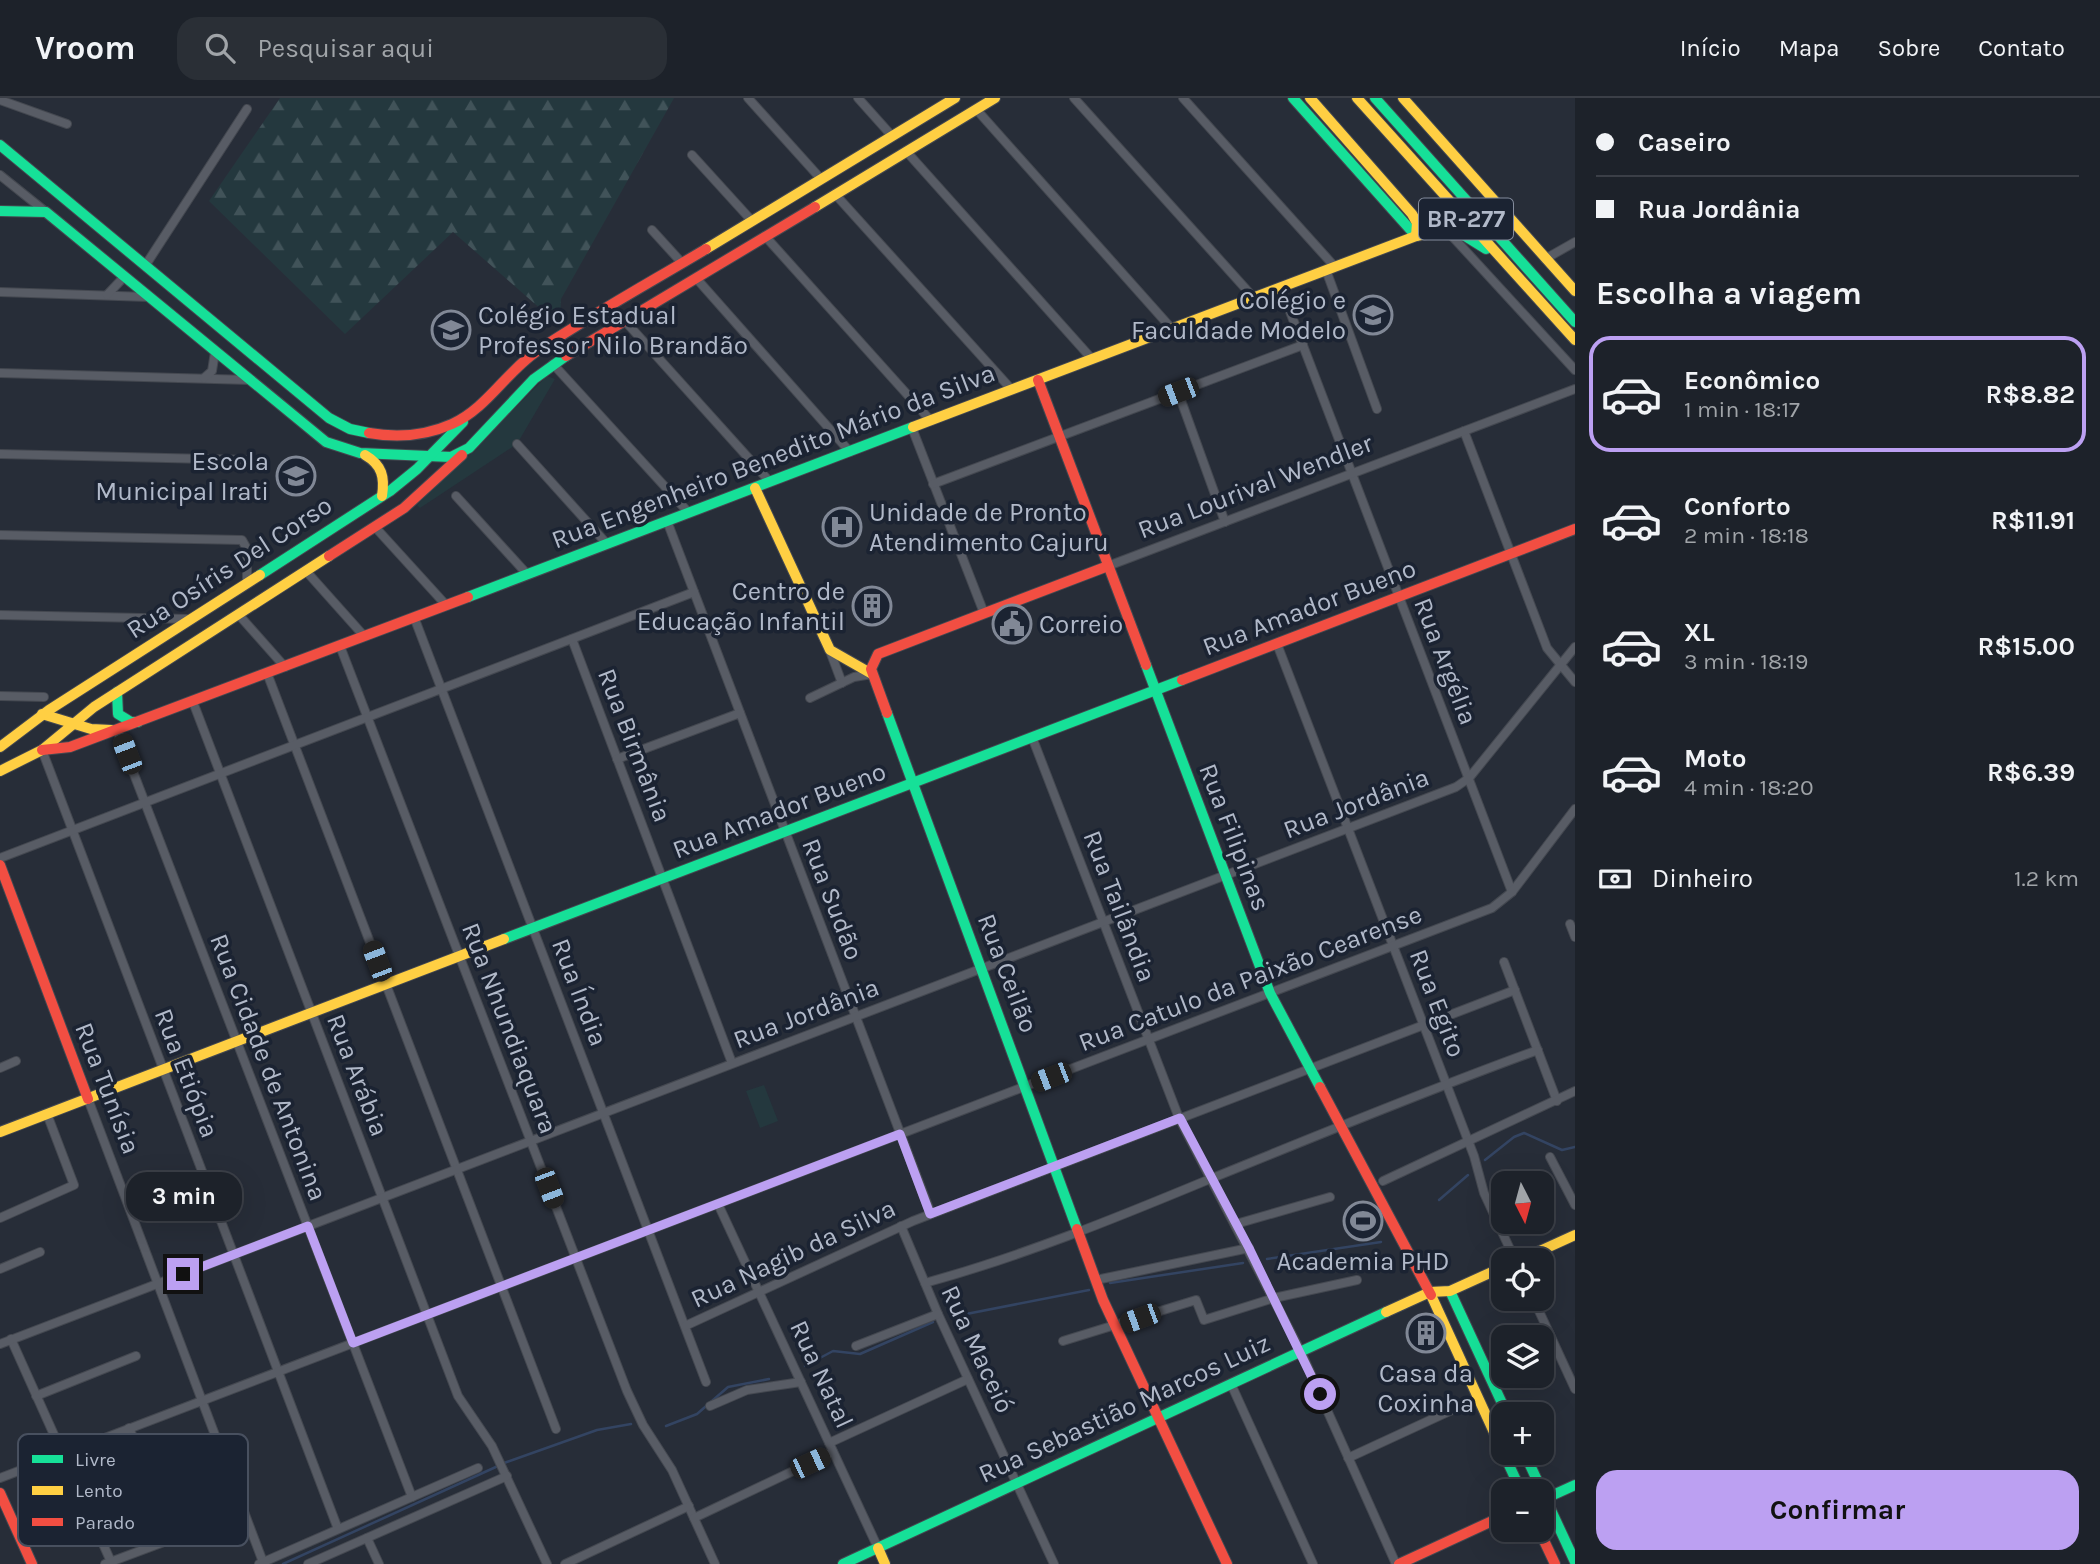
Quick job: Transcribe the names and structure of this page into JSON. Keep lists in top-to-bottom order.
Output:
{
  "streets": {
    "main road": [
      "BR-277",
      "Rua Engenheiro Benedito Mário da Silva",
      "Rua Lourival Wendler",
      "Rua Osíris Del Corso",
      "Rua Amador Bueno",
      "Rua Filipinas",
      "Rua Ceilão",
      "Rua Tunísia",
      "Rua Natal",
      "Rua Sebastião Marcos Luiz"
    ],
    "street": [
      "Rua Argélia",
      "Rua Birmânia",
      "Rua Jordânia",
      "Rua Sudão",
      "Rua Tailândia",
      "Rua Catulo da Paixão Cearense",
      "Rua Índia",
      "Rua Egito",
      "Rua Nhundiaquara",
      "Rua Cidade de Antonina",
      "Rua Etiópia",
      "Rua Arábia",
      "Rua Nagib da Silva",
      "Rua Maceió"
    ]
  },
  "crossings": [
    ["Rua Engenheiro Benedito Mário da Silva", "Rua Osíris Del Corso"],
    ["Rua Engenheiro Benedito Mário da Silva", "Rua Argélia"],
    ["Rua Engenheiro Benedito Mário da Silva", "Rua Filipinas"],
    ["Rua Engenheiro Benedito Mário da Silva", "Rua Sudão"],
    ["Rua Engenheiro Benedito Mário da Silva", "Rua Índia"],
    ["Rua Engenheiro Benedito Mário da Silva", "Rua Nhundiaquara"],
    ["Rua Engenheiro Benedito Mário da Silva", "Rua Cidade de Antonina"],
    ["Rua Engenheiro Benedito Mário da Silva", "Rua Etiópia"],
    ["Rua Engenheiro Benedito Mário da Silva", "Rua Arábia"],
    ["Rua Lourival Wendler", "Rua Argélia"],
    ["Rua Lourival Wendler", "Rua Filipinas"],
    ["Rua Lourival Wendler", "Rua Ceilão"],
    ["Rua Osíris Del Corso", "Rua Etiópia"],
    ["Rua Amador Bueno", "Rua Argélia"],
    ["Rua Amador Bueno", "Rua Birmânia"],
    ["Rua Amador Bueno", "Rua Filipinas"],
    ["Rua Amador Bueno", "Rua Sudão"],
    ["Rua Amador Bueno", "Rua Tailândia"],
    ["Rua Amador Bueno", "Rua Ceilão"],
    ["Rua Amador Bueno", "Rua Índia"],
    ["Rua Amador Bueno", "Rua Egito"],
    ["Rua Amador Bueno", "Rua Nhundiaquara"],
    ["Rua Amador Bueno", "Rua Cidade de Antonina"],
    ["Rua Amador Bueno", "Rua Etiópia"],
    ["Rua Amador Bueno", "Rua Arábia"],
    ["Rua Amador Bueno", "Rua Tunísia"],
    ["Rua Argélia", "Rua Jordânia"],
    ["Rua Argélia", "Rua Catulo da Paixão Cearense"],
    ["Rua Birmânia", "Rua Jordânia"],
    ["Rua Jordânia", "Rua Filipinas"],
    ["Rua Jordânia", "Rua Sudão"],
    ["Rua Jordânia", "Rua Tailândia"],
    ["Rua Jordânia", "Rua Ceilão"],
    ["Rua Jordânia", "Rua Índia"],
    ["Rua Jordânia", "Rua Egito"],
    ["Rua Jordânia", "Rua Nhundiaquara"],
    ["Rua Jordânia", "Rua Cidade de Antonina"],
    ["Rua Jordânia", "Rua Etiópia"],
    ["Rua Jordânia", "Rua Arábia"],
    ["Rua Jordânia", "Rua Tunísia"],
    ["Rua Filipinas", "Rua Catulo da Paixão Cearense"],
    ["Rua Filipinas", "Rua Nagib da Silva"],
    ["Rua Filipinas", "Rua Sebastião Marcos Luiz"],
    ["Rua Sudão", "Rua Catulo da Paixão Cearense"],
    ["Rua Sudão", "Rua Nagib da Silva"],
    ["Rua Tailândia", "Rua Catulo da Paixão Cearense"],
    ["Rua Tailândia", "Rua Nagib da Silva"],
    ["Rua Tailândia", "Rua Sebastião Marcos Luiz"],
    ["Rua Ceilão", "Rua Catulo da Paixão Cearense"],
    ["Rua Ceilão", "Rua Nagib da Silva"],
    ["Rua Ceilão", "Rua Sebastião Marcos Luiz"],
    ["Rua Catulo da Paixão Cearense", "Rua Índia"],
    ["Rua Catulo da Paixão Cearense", "Rua Egito"],
    ["Rua Catulo da Paixão Cearense", "Rua Nhundiaquara"],
    ["Rua Catulo da Paixão Cearense", "Rua Cidade de Antonina"],
    ["Rua Catulo da Paixão Cearense", "Rua Etiópia"],
    ["Rua Catulo da Paixão Cearense", "Rua Arábia"],
    ["Rua Catulo da Paixão Cearense", "Rua Tunísia"],
    ["Rua Catulo da Paixão Cearense", "Rua Natal"],
    ["Rua Índia", "Rua Nagib da Silva"],
    ["Rua Egito", "Rua Nagib da Silva"],
    ["Rua Nagib da Silva", "Rua Maceió"],
    ["Rua Nagib da Silva", "Rua Natal"],
    ["Rua Maceió", "Rua Sebastião Marcos Luiz"],
    ["Rua Natal", "Rua Sebastião Marcos Luiz"]
  ],
  "places": {
    "school or university": ["Colégio e Faculdade Modelo", "Colégio Estadual Professor Nilo Brandão", "Escola Municipal Irati"],
    "hospital": ["Unidade de Pronto Atendimento Cajuru"],
    "building": ["Centro de Educação Infantil", "Casa da Coxinha"],
    "public building": ["Correio"],
    "sports": ["Academia PHD"]
  },
  "legend": ["Livre", "Lento", "Parado"],
  "north": "bottom",
  "page": {
    "header": "Vroom",
    "search": "Pesquisar aqui",
    "nav": [
      "Início",
      "Mapa",
      "Sobre",
      "Contato"
    ],
    "banner": ["Caseiro", "Rua Jordânia"],
    "heading": "Escolha a viagem",
    "list": [
      {
        "name": "Econômico",
        "note": "1 min · 18:17",
        "value": "R$8.82"
      },
      {
        "name": "Conforto",
        "note": "2 min · 18:18",
        "value": "R$11.91"
      },
      {
        "name": "XL",
        "note": "3 min · 18:19",
        "value": "R$15.00"
      },
      {
        "name": "Moto",
        "note": "4 min · 18:20",
        "value": "R$6.39"
      }
    ],
    "pay": ["Dinheiro", "1.2 km"],
    "map_buttons": ["+", "−"],
    "bubble": "3 min",
    "buttons": "Confirmar"
  }
}
